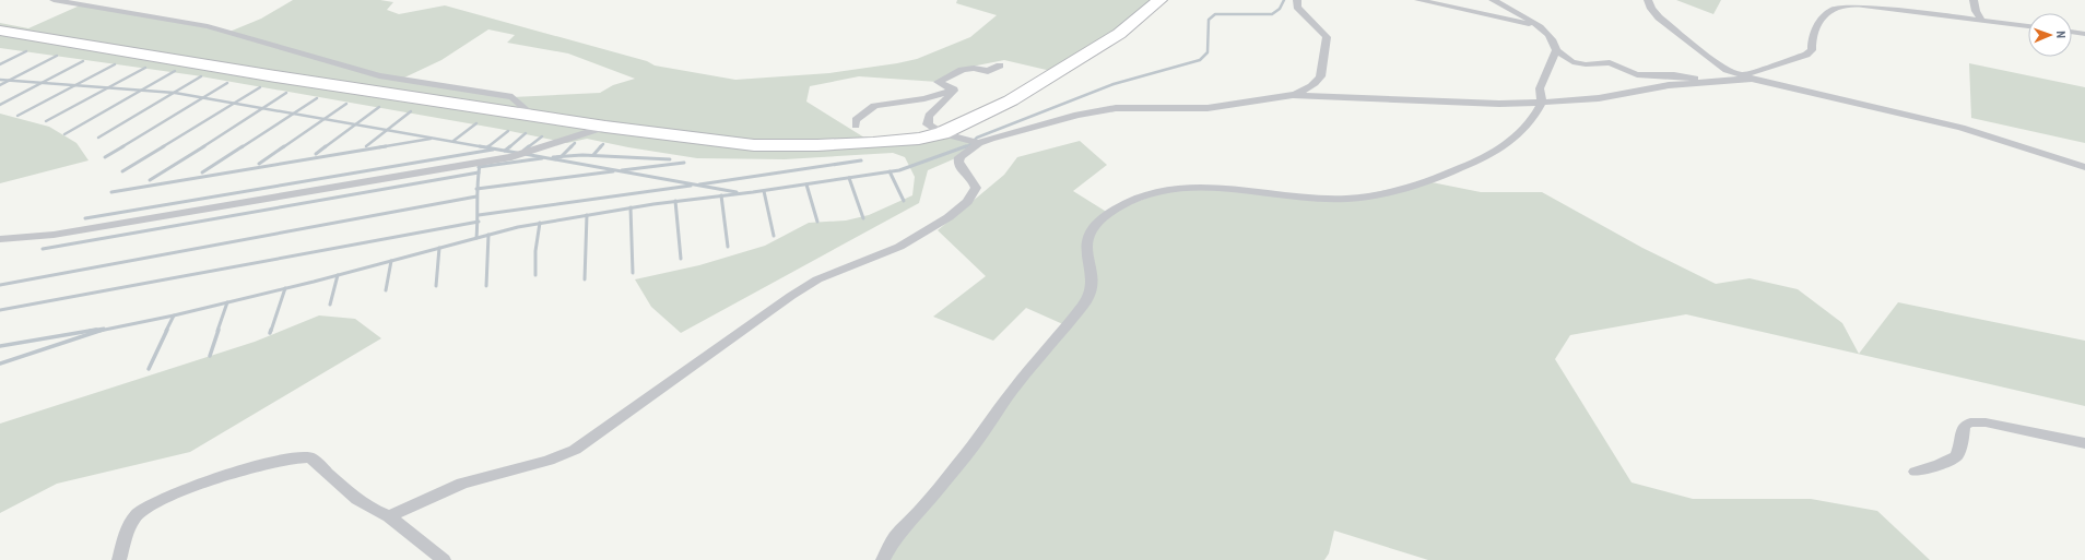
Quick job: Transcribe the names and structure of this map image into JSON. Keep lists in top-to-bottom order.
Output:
{
  "north": "right"
}
